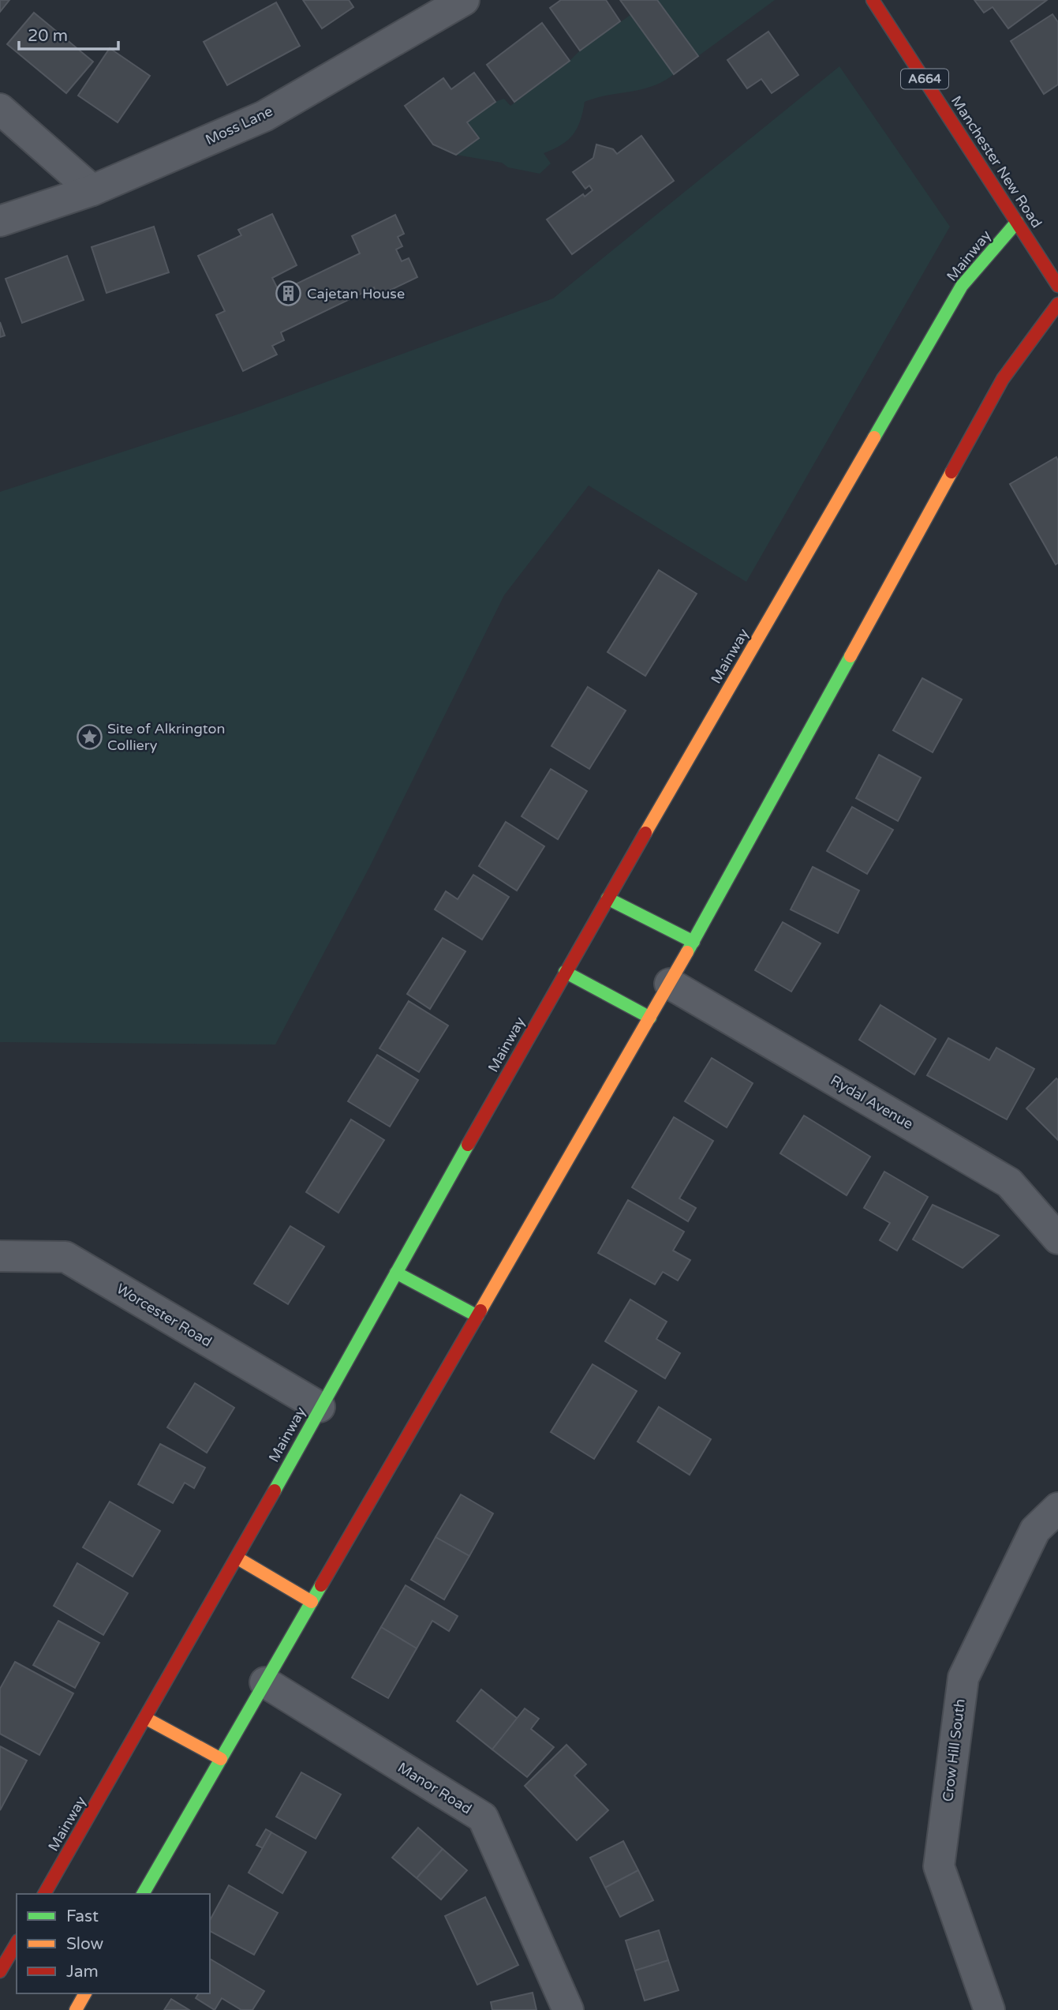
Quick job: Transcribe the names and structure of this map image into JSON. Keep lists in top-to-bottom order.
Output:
{
  "streets": {
    "street": [
      "A664",
      "Moss Lane",
      "Manchester New Road",
      "Mainway",
      "Rydal Avenue",
      "Worcester Road",
      "Crow Hill South",
      "Manor Road"
    ]
  },
  "crossings": [
    ["Manchester New Road", "Mainway"],
    ["Mainway", "Worcester Road"]
  ],
  "places": {
    "building": ["Cajetan House"],
    "place": ["Site of Alkrington Colliery"]
  },
  "legend": ["Fast", "Slow", "Jam"],
  "scale_bar": "20 m"
}
